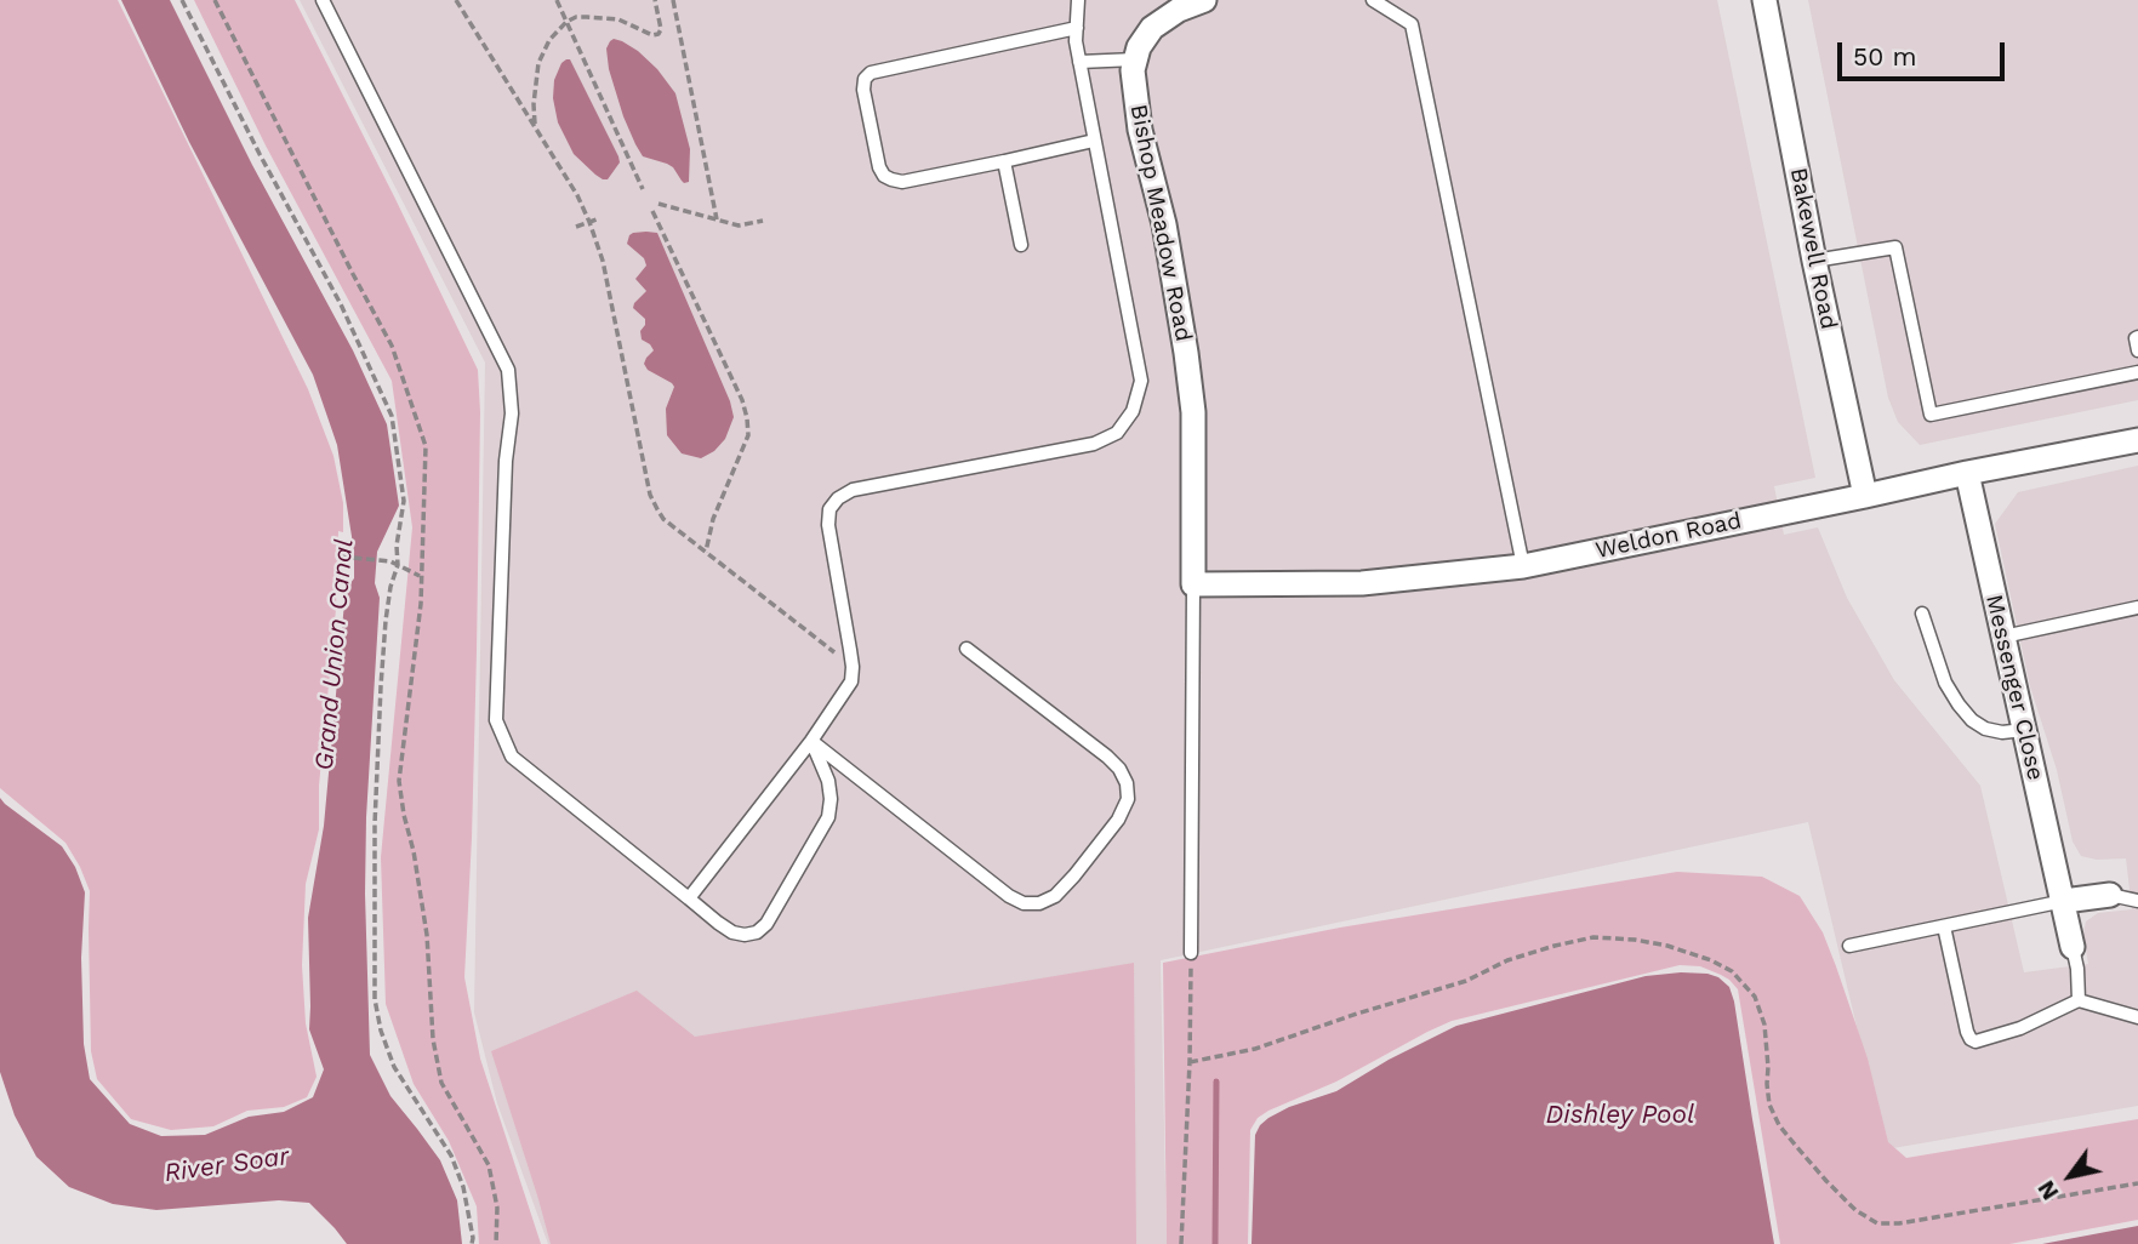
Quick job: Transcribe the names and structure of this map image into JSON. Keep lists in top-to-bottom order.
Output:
{
  "streets": {
    "street": [
      "Bishop Meadow Road",
      "Bakewell Road",
      "Weldon Road",
      "Messenger Close"
    ]
  },
  "crossings": [
    ["Bishop Meadow Road", "Weldon Road"],
    ["Bakewell Road", "Weldon Road"],
    ["Weldon Road", "Messenger Close"]
  ],
  "water": ["Grand Union Canal", "Dishley Pool", "River Soar"],
  "scale_bar": "50 m",
  "north": "bottom left"
}
